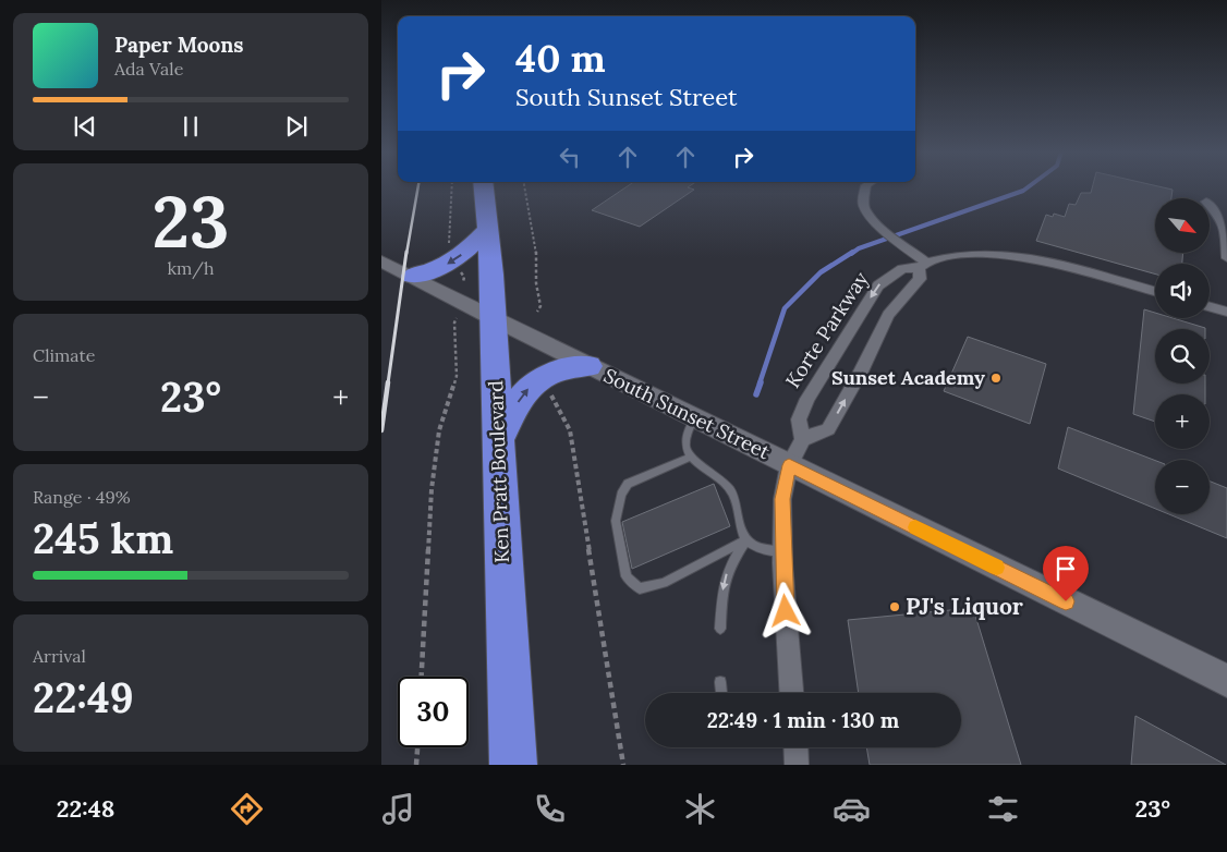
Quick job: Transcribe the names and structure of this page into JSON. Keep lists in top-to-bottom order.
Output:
{
  "streets": {
    "highway": ["Ken Pratt Boulevard"],
    "street": ["Korte Parkway", "South Sunset Street"]
  },
  "crossings": [
    ["South Sunset Street", "Ken Pratt Boulevard"]
  ],
  "places": ["Sunset Academy", "PJ's Liquor"],
  "north": "bottom right",
  "page": {
    "turn": ["40 m", "South Sunset Street"],
    "song": ["Paper Moons", "Ada Vale"],
    "tile": [
      ["23", "km/h"],
      "Climate",
      ["Range · 49%", "245 km"],
      ["Arrival", "22:49"]
    ],
    "map_buttons": ["+", "−"],
    "heat": ["−", "23°", "+"],
    "limit": "30",
    "trip": "22:49 · 1 min · 130 m",
    "tabs": ["22:48", "23°"]
  }
}
